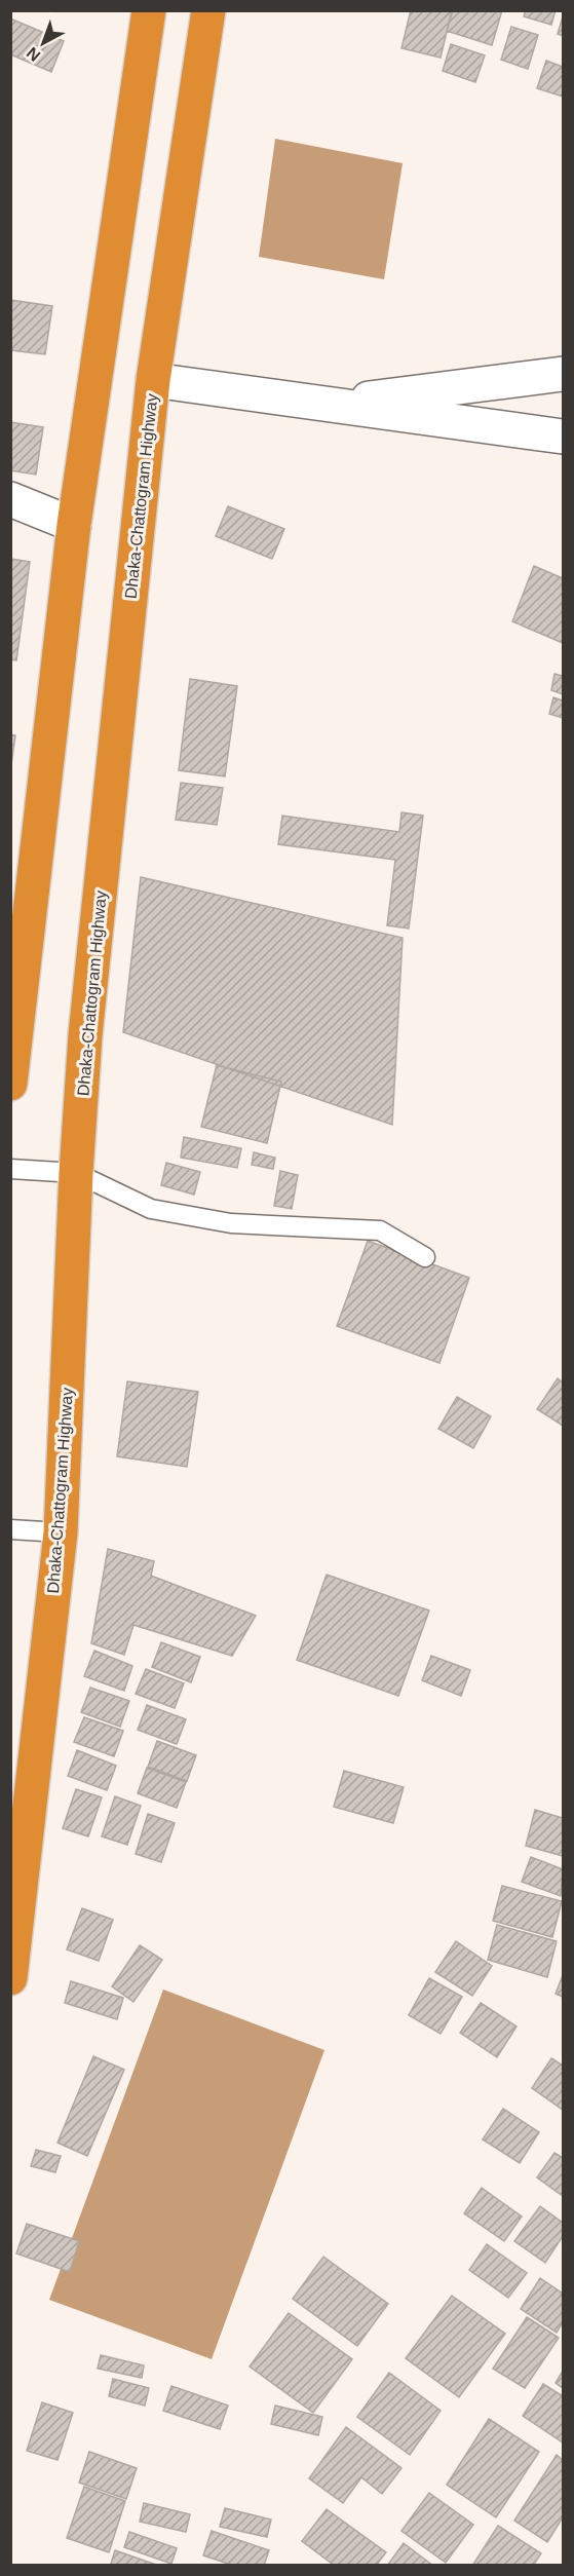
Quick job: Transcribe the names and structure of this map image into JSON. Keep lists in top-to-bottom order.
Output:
{
  "streets": {
    "highway": ["Dhaka-Chattogram Highway"]
  },
  "north": "bottom left"
}
